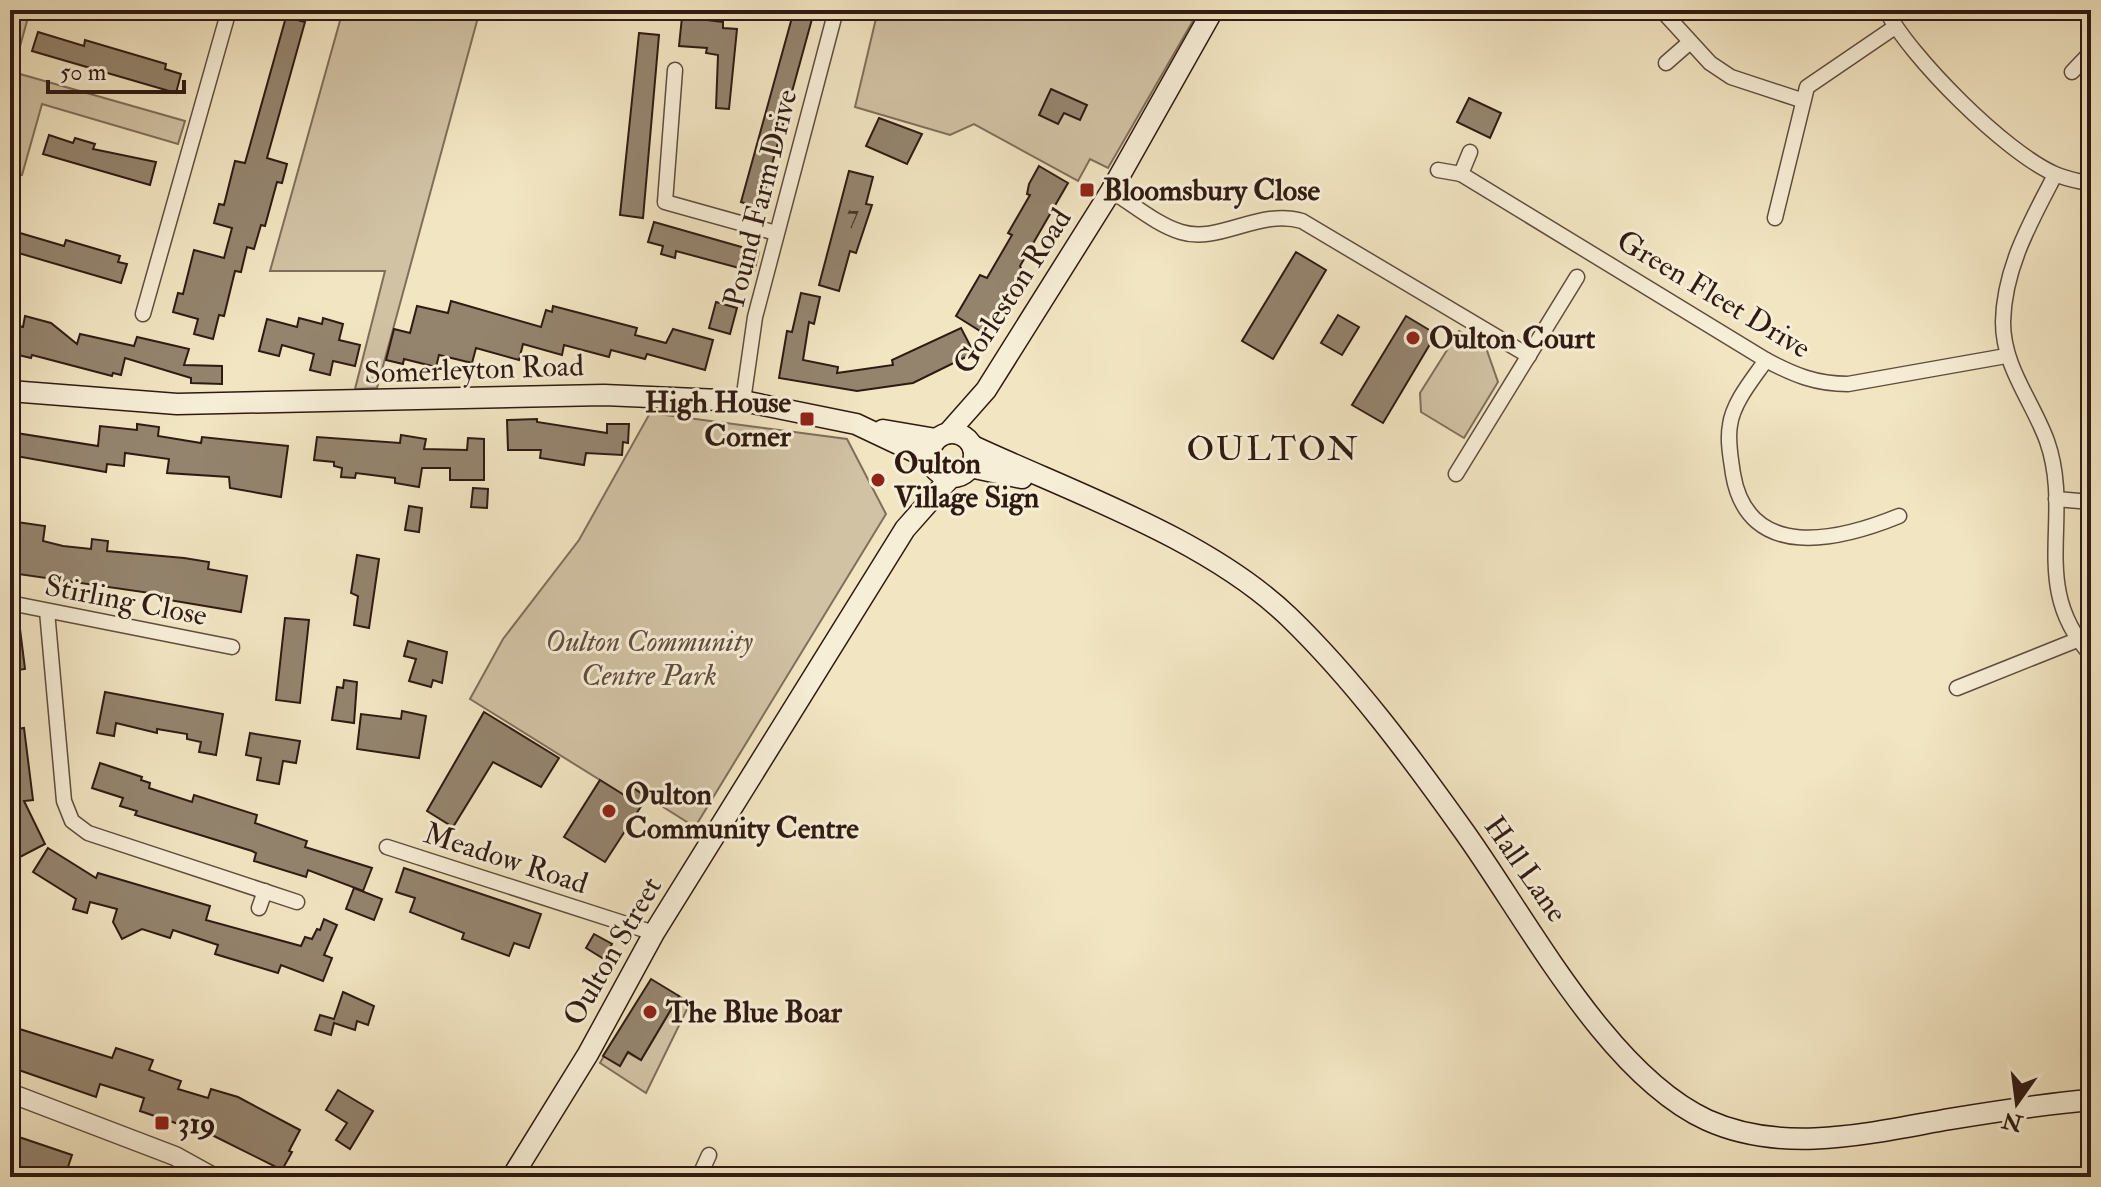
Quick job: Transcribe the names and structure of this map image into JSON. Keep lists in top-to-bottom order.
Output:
{
  "streets": {
    "main road": [
      "Gorleston Road",
      "Somerleyton Road",
      "Hall Lane",
      "Oulton Street"
    ],
    "street": [
      "Pound Farm Drive",
      "Green Fleet Drive",
      "Stirling Close",
      "Meadow Road"
    ]
  },
  "crossings": [
    ["Pound Farm Drive", "Somerleyton Road"],
    ["Gorleston Road", "Somerleyton Road"],
    ["Gorleston Road", "Hall Lane"],
    ["Gorleston Road", "Oulton Street"],
    ["Somerleyton Road", "Hall Lane"],
    ["Meadow Road", "Oulton Street"]
  ],
  "districts": ["OULTON"],
  "parks": ["Oulton Community Centre Park"],
  "places": {
    "transit": ["Bloomsbury Close", "High House Corner", "319"],
    "other": [
      "Oulton Court",
      "Oulton Village Sign",
      "Oulton Community Centre",
      "The Blue Boar"
    ]
  },
  "house_numbers": ["7"],
  "scale_bar": "50 m",
  "north": "bottom"
}
